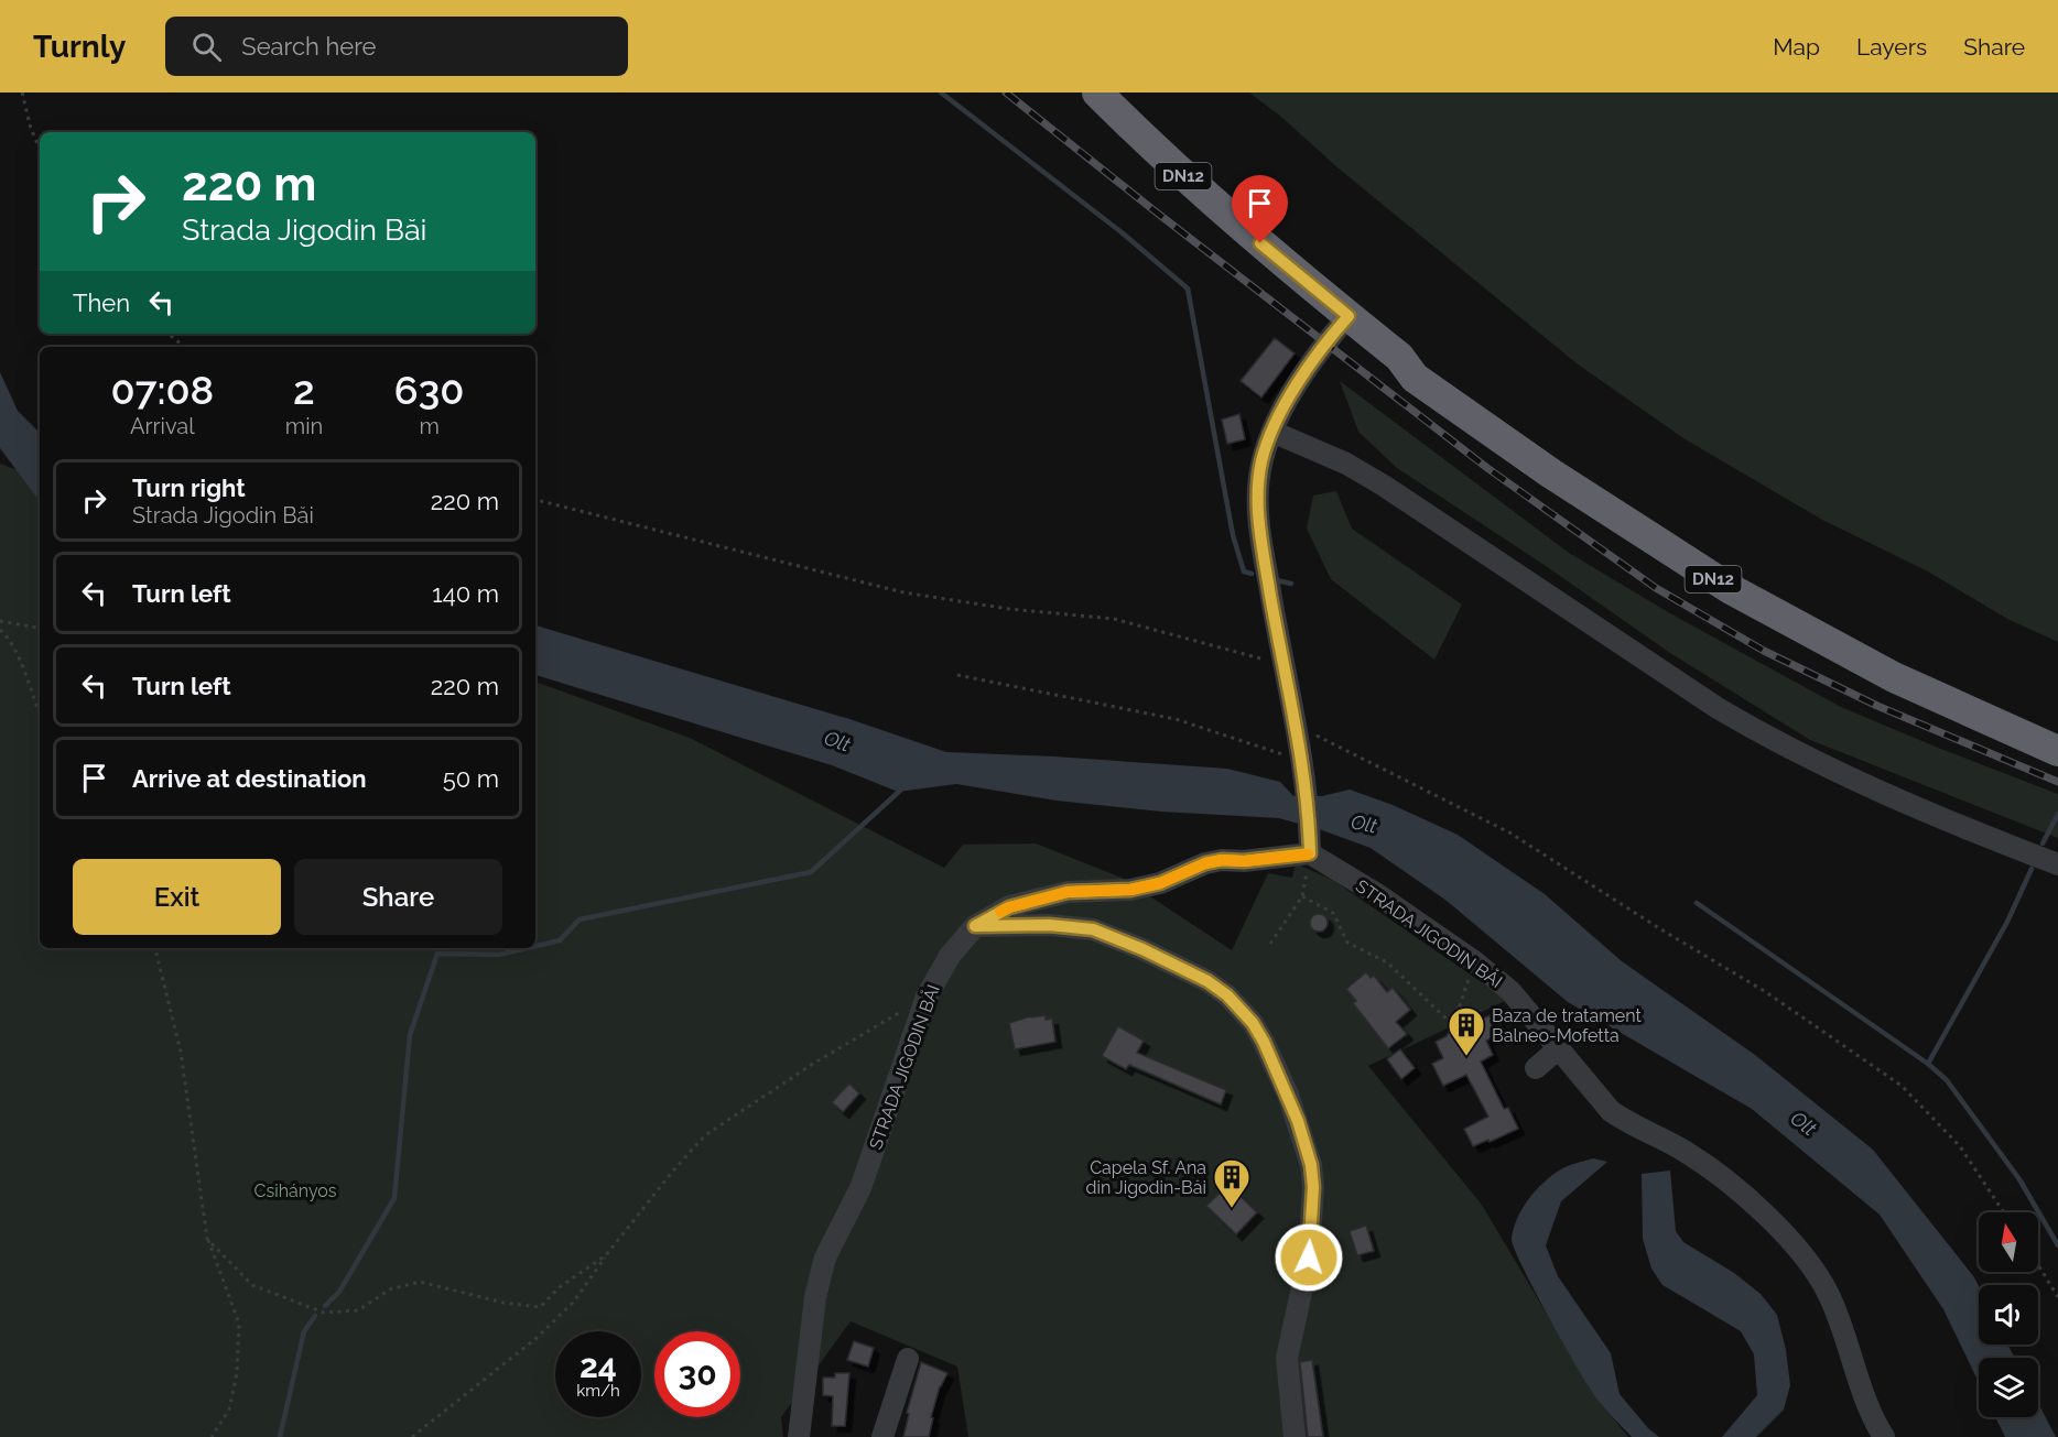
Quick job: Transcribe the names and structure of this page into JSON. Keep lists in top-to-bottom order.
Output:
{
  "streets": {
    "highway": ["DN12"],
    "street": ["STRADA JIGODIN BĂI"]
  },
  "water": ["Olt"],
  "parks": ["Csihányos"],
  "places": {
    "building": ["Baza de tratament Balneo-Mofetta", "Capela Sf. Ana din Jigodin-Băi"]
  },
  "north": "top",
  "page": {
    "header": "Turnly",
    "search": "Search here",
    "nav": ["Map", "Layers", "Share"],
    "turn": ["220 m", "Strada Jigodin Băi"],
    "then": "Then",
    "eta": [
      "07:08",
      "Arrival",
      "2",
      "min",
      "630",
      "m"
    ],
    "list": [
      {
        "name": "Turn right",
        "note": "Strada Jigodin Băi",
        "value": "220 m"
      },
      {
        "name": "Turn left",
        "value": "140 m"
      },
      {
        "name": "Turn left",
        "value": "220 m"
      },
      {
        "name": "Arrive at destination",
        "value": "50 m"
      }
    ],
    "buttons": ["Exit", "Share"],
    "speed": "24 km/h",
    "limit": "30"
  }
}
